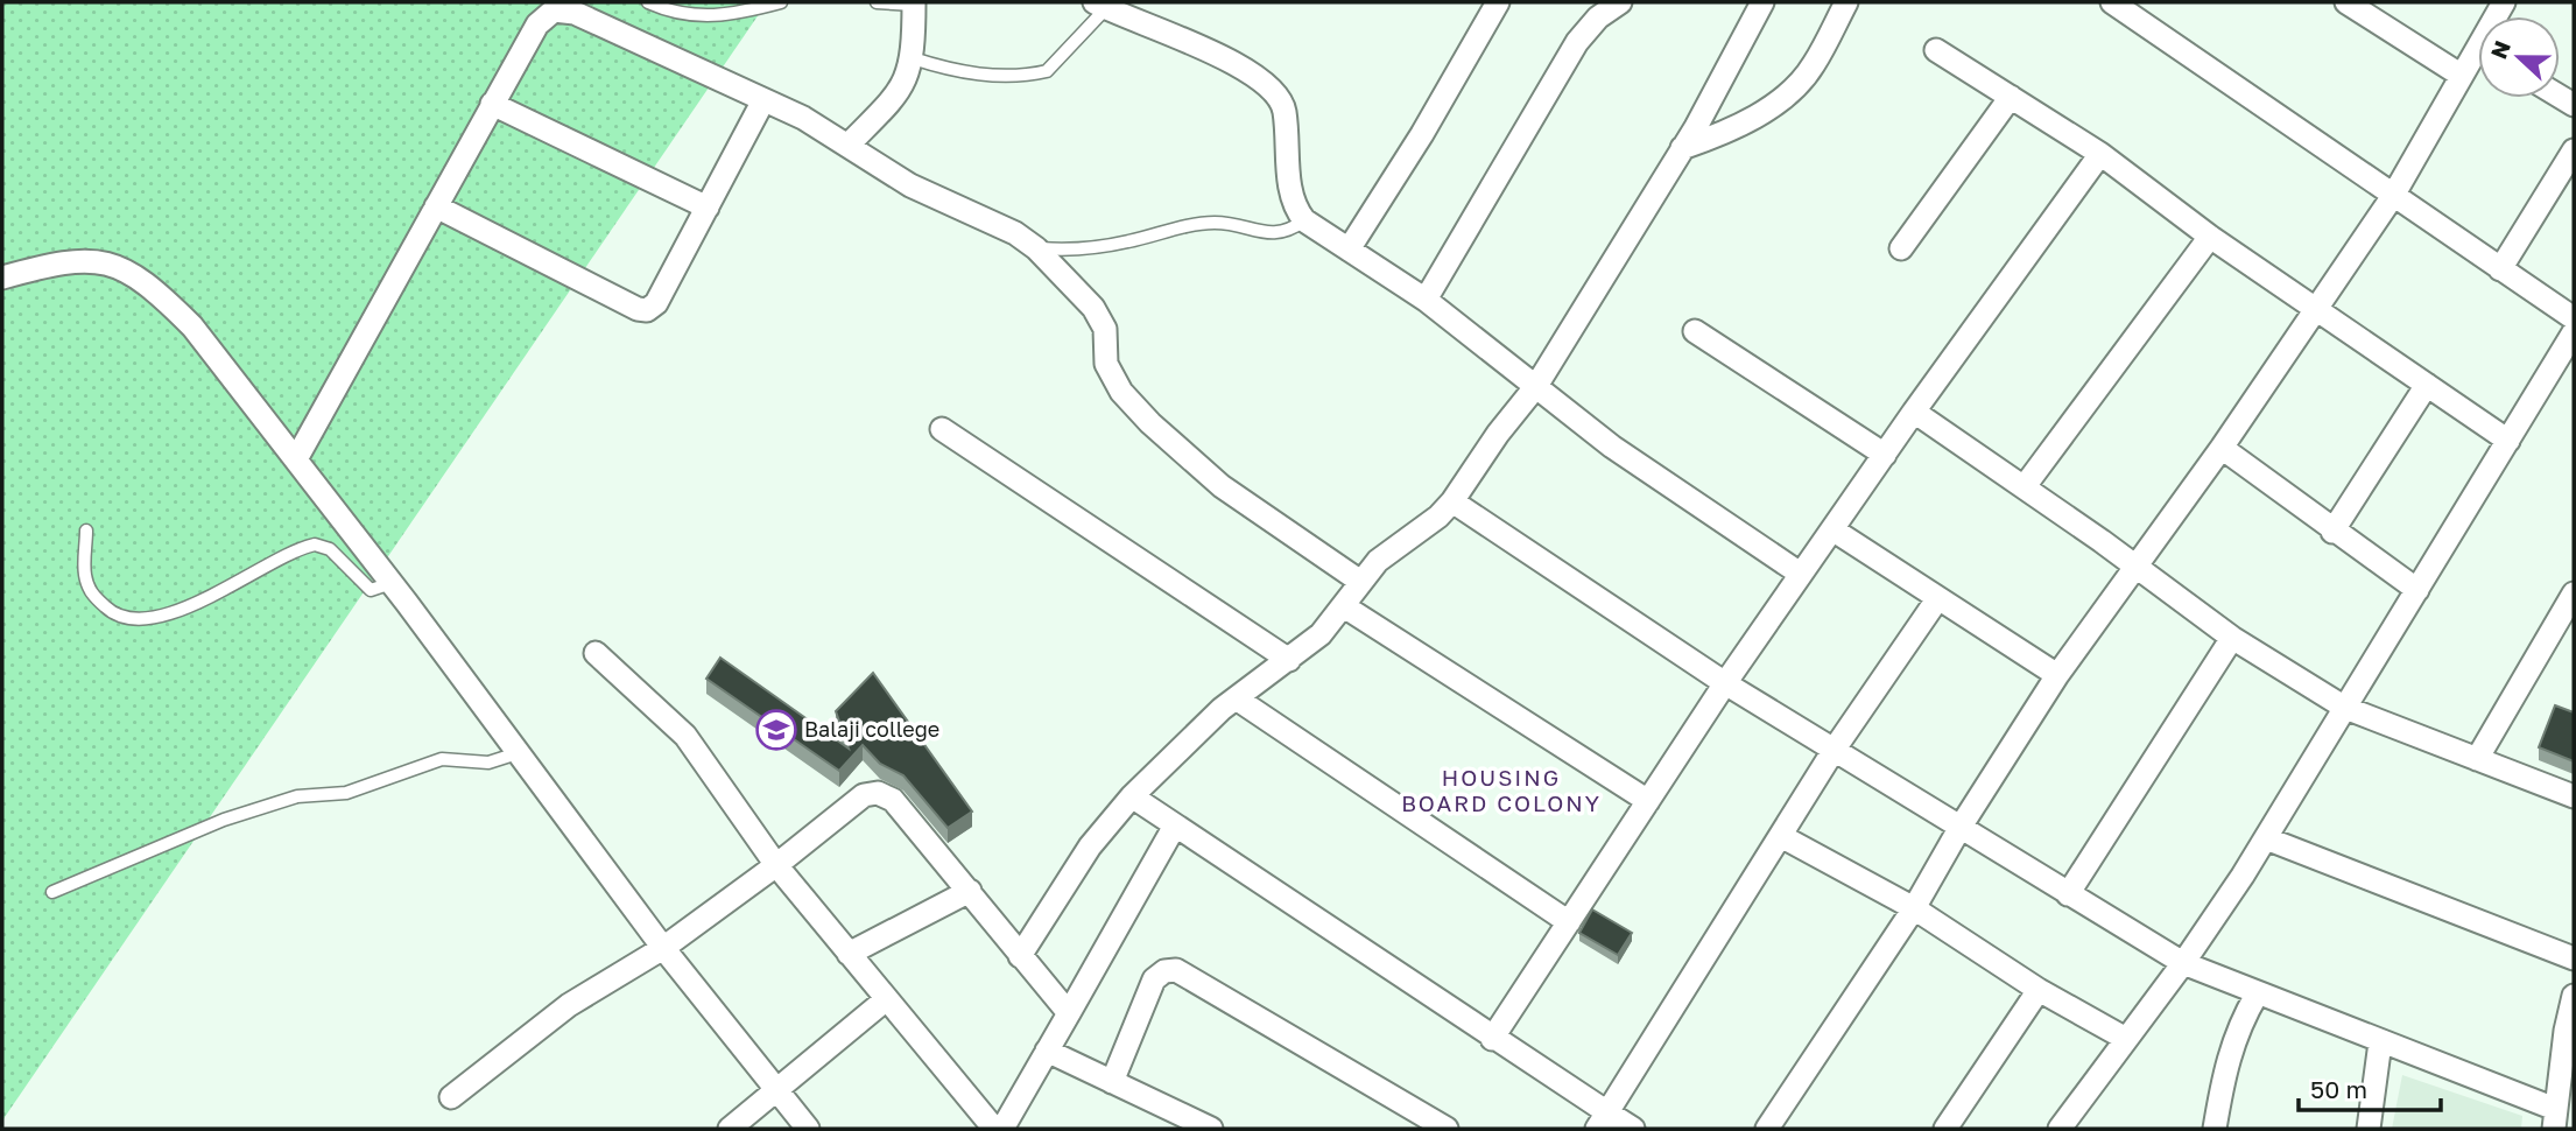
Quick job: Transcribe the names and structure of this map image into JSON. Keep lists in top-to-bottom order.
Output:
{
  "districts": ["HOUSING BOARD COLONY"],
  "places": {
    "school or university": ["Balaji college"]
  },
  "scale_bar": "50 m",
  "north": "left"
}
